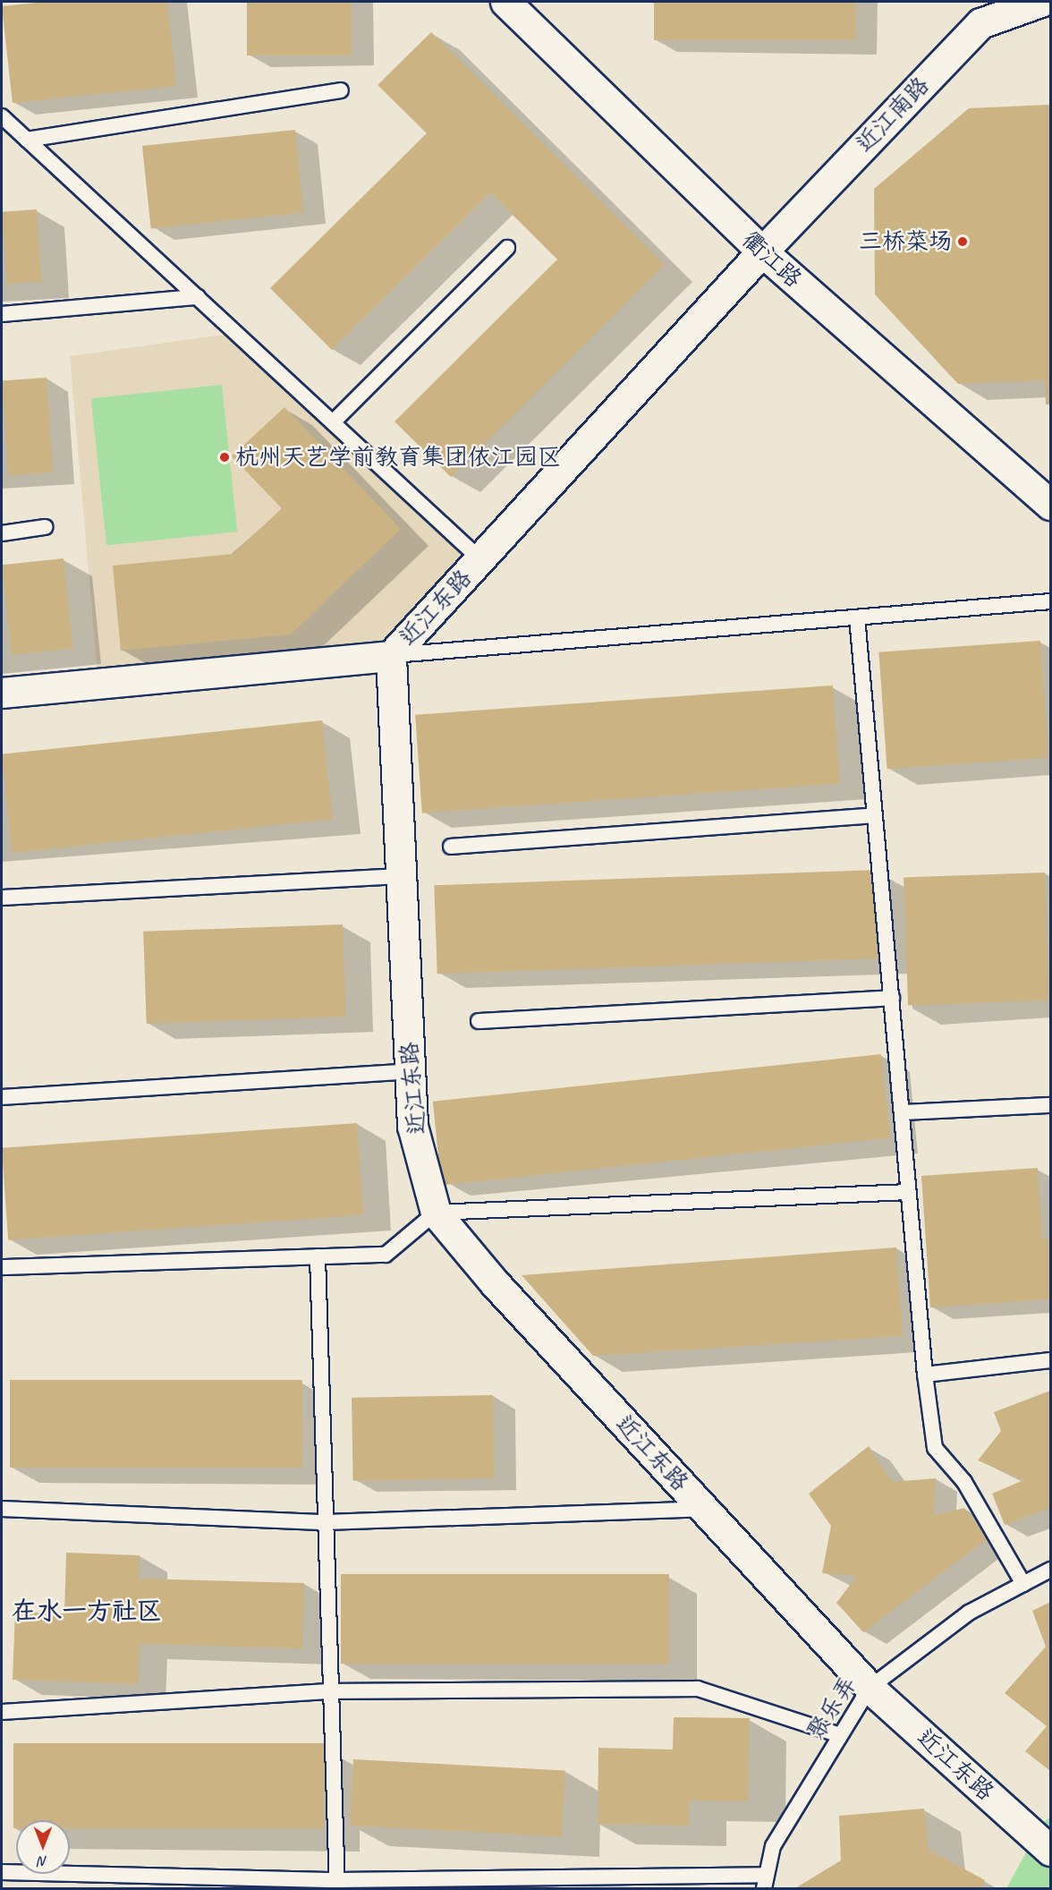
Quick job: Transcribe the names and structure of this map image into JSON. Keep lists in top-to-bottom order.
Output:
{
  "streets": {
    "street": ["近江南路", "衢江路", "近江东路"],
    "lane": ["聚乐弄"]
  },
  "crossings": [
    ["近江南路", "衢江路"],
    ["近江南路", "近江东路"],
    ["衢江路", "近江东路"],
    ["近江东路", "聚乐弄"]
  ],
  "districts": ["在水一方社区"],
  "places": ["三桥菜场", "杭州天艺学前教育集团依江园区"],
  "north": "bottom"
}
